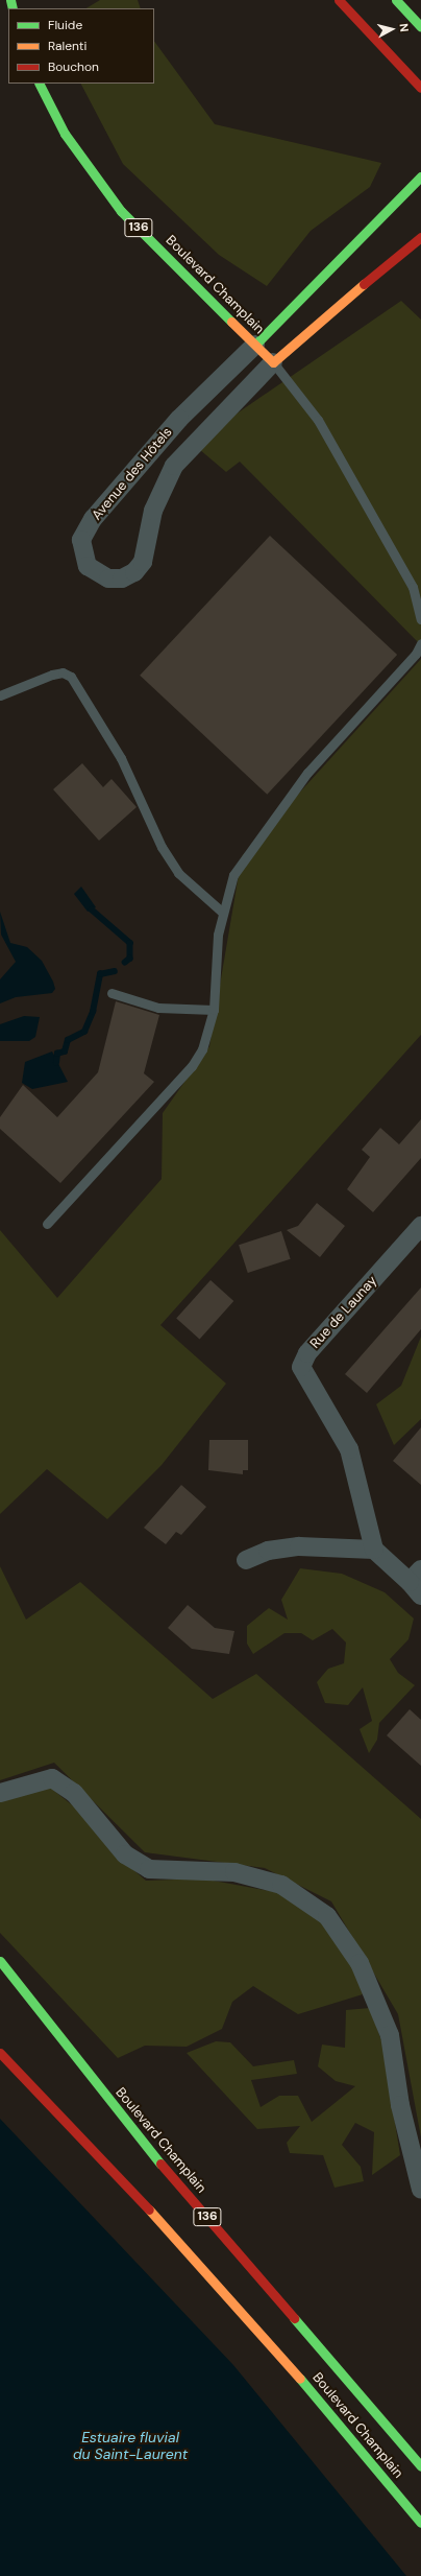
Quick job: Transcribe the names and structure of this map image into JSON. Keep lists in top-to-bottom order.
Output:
{
  "streets": {
    "main road": ["136", "Boulevard Champlain", "Avenue des Hôtels"],
    "street": ["Rue de Launay"]
  },
  "crossings": [
    ["Boulevard Champlain", "Avenue des Hôtels"]
  ],
  "water": ["Estuaire fluvial du Saint-Laurent"],
  "legend": ["Fluide", "Ralenti", "Bouchon"],
  "north": "right"
}
